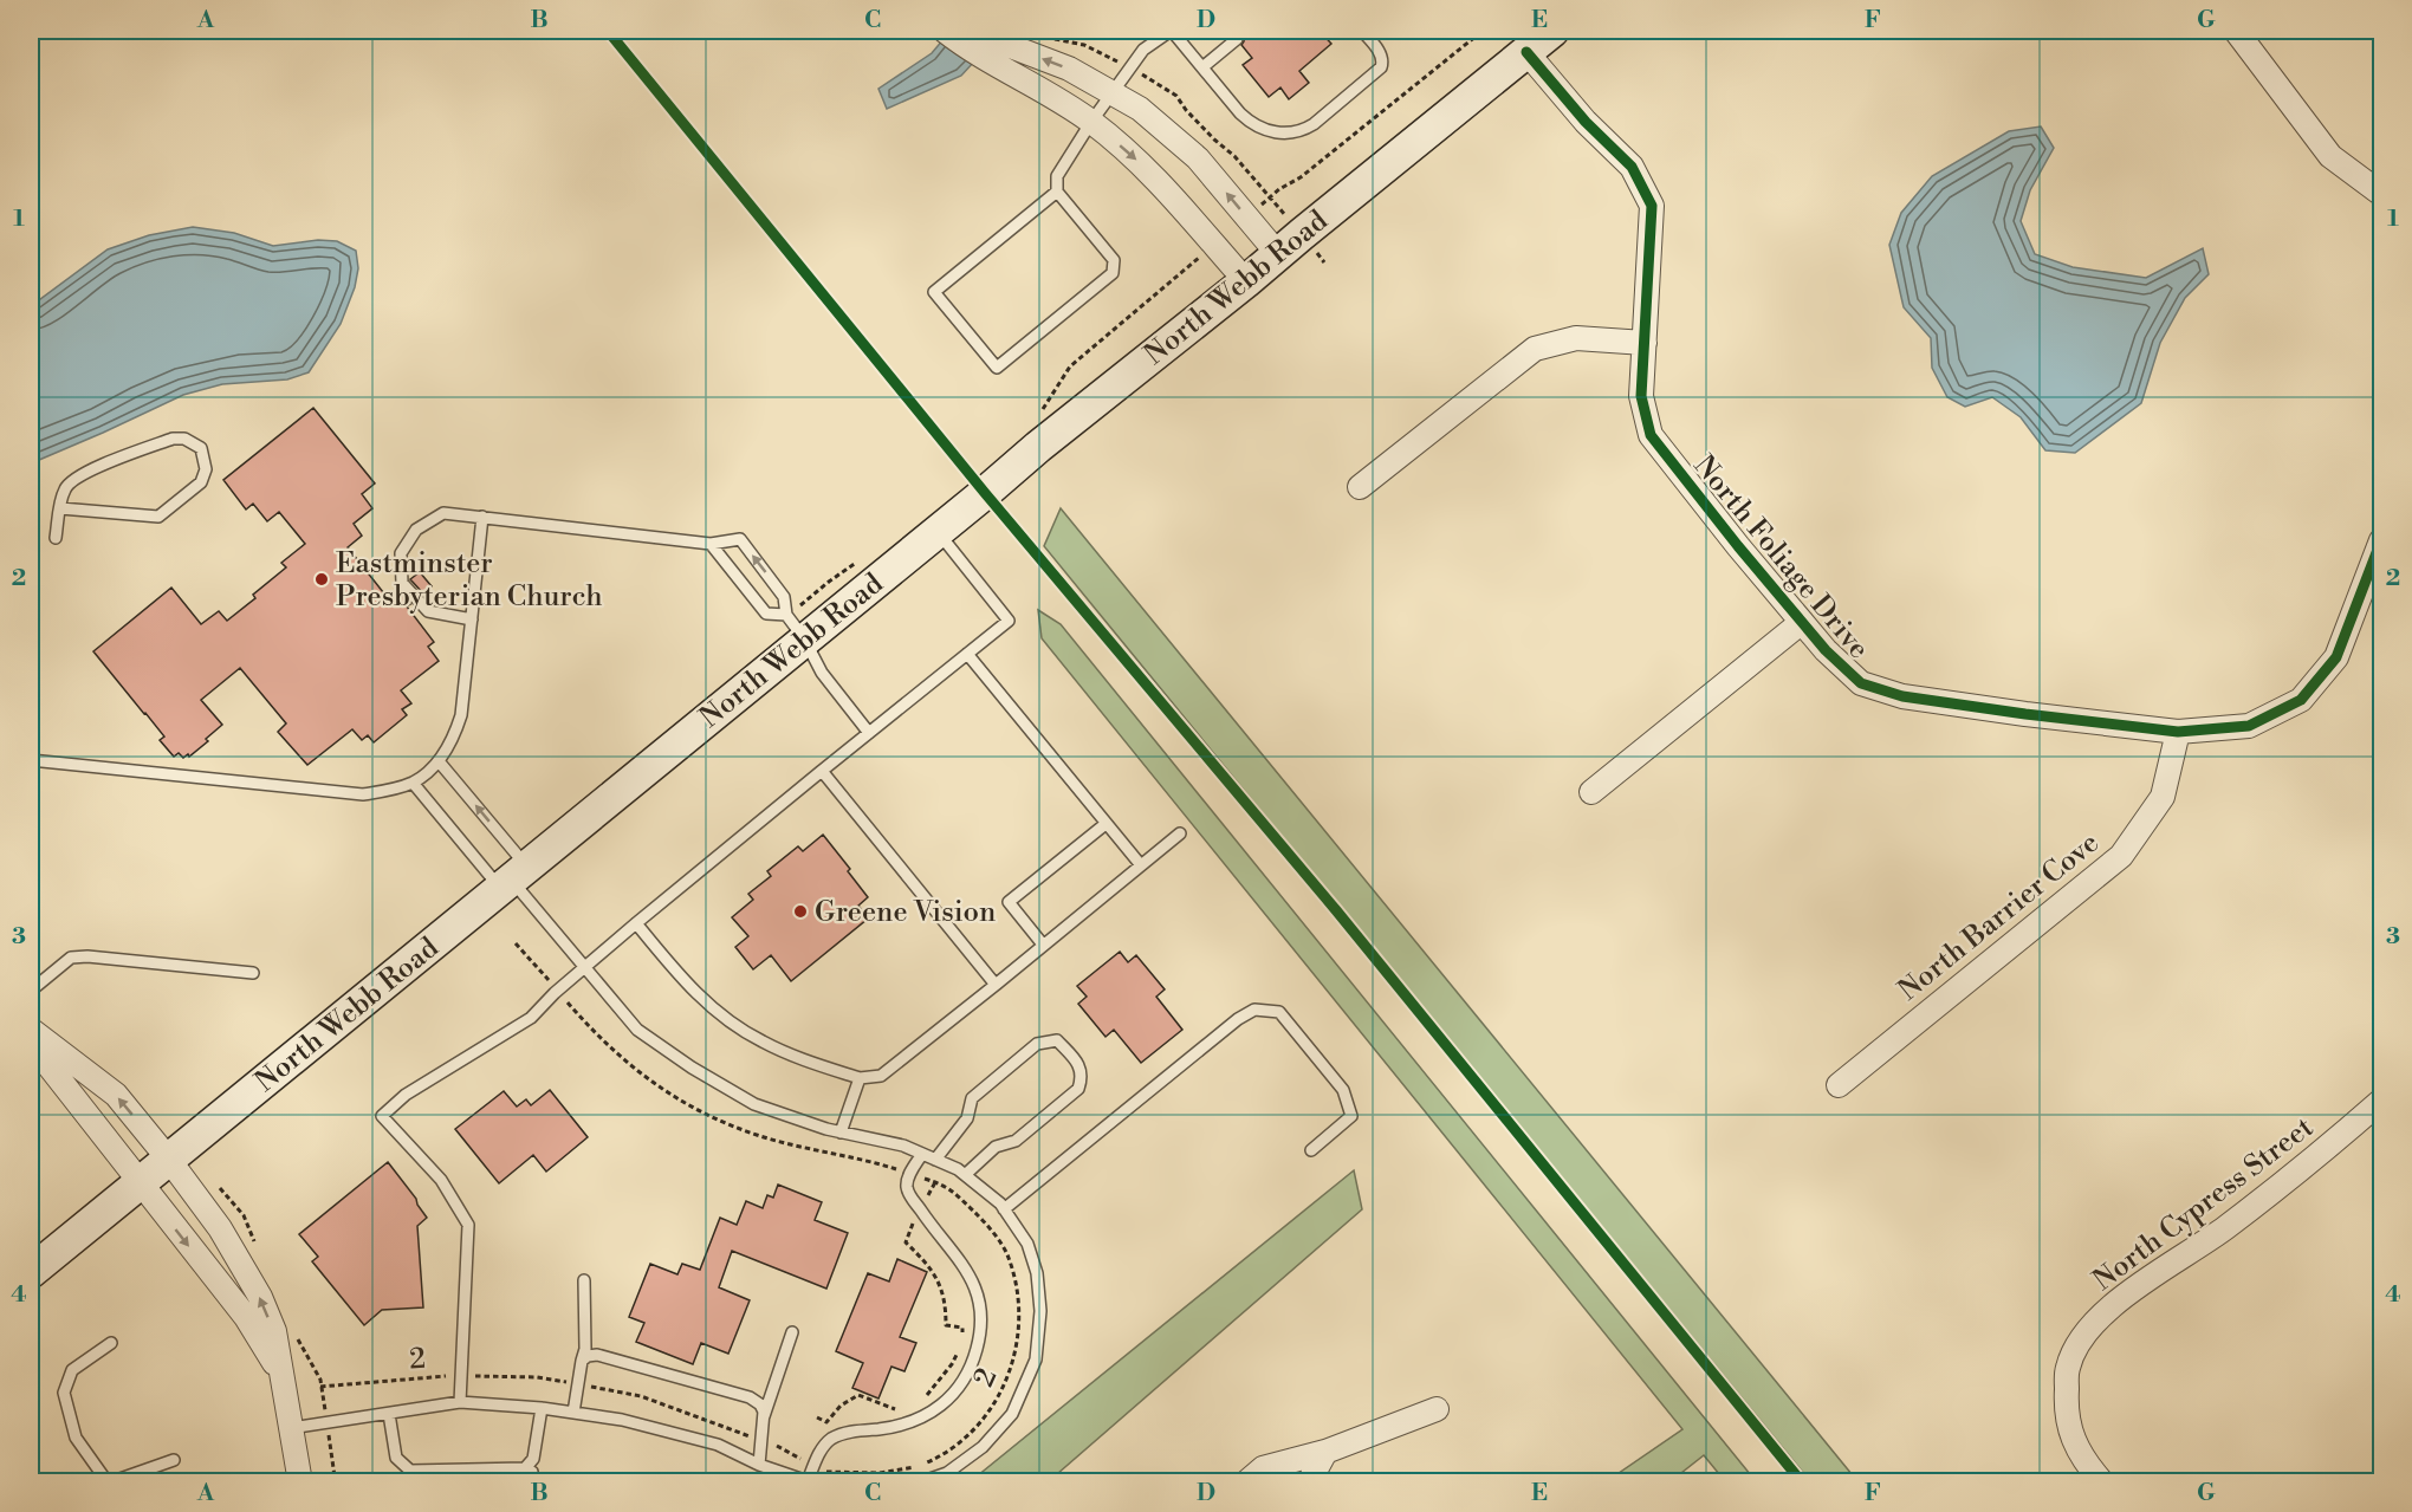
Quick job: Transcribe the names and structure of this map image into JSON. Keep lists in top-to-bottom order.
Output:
{
  "streets": {
    "main road": ["North Webb Road"],
    "street": ["North Foliage Drive", "North Barrier Cove", "North Cypress Street"],
    "path": ["2"]
  },
  "crossings": [
    ["North Webb Road", "North Foliage Drive"],
    ["North Foliage Drive", "North Barrier Cove"]
  ],
  "places": ["Eastminster Presbyterian Church", "Greene Vision"],
  "grid": {
    "columns": [
      "A",
      "B",
      "C",
      "D",
      "E",
      "F",
      "G"
    ],
    "rows": [
      "1",
      "2",
      "3",
      "4"
    ]
  }
}
